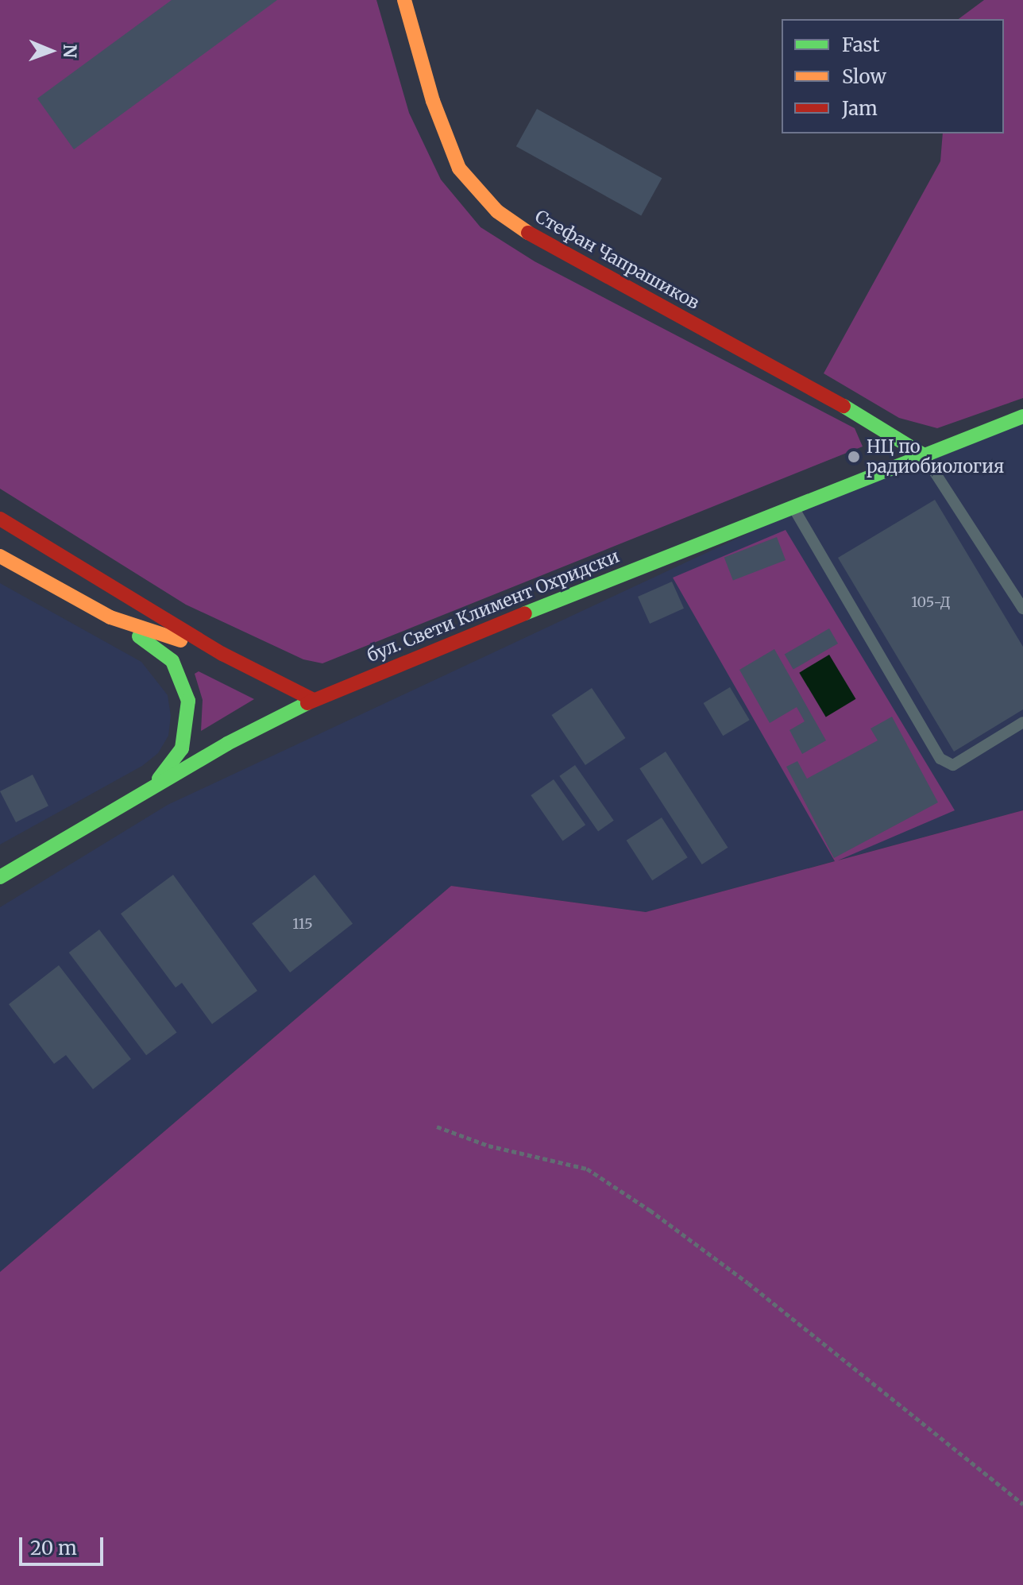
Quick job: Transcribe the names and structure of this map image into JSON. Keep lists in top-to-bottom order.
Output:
{
  "streets": {
    "main road": ["Стефан Чапрашиков", "бул. Свети Климент Охридски"]
  },
  "crossings": [
    ["Стефан Чапрашиков", "бул. Свети Климент Охридски"]
  ],
  "places": ["НЦ по радиобиология"],
  "house_numbers": ["105-Д", "115"],
  "legend": ["Fast", "Slow", "Jam"],
  "scale_bar": "20 m",
  "north": "right"
}
